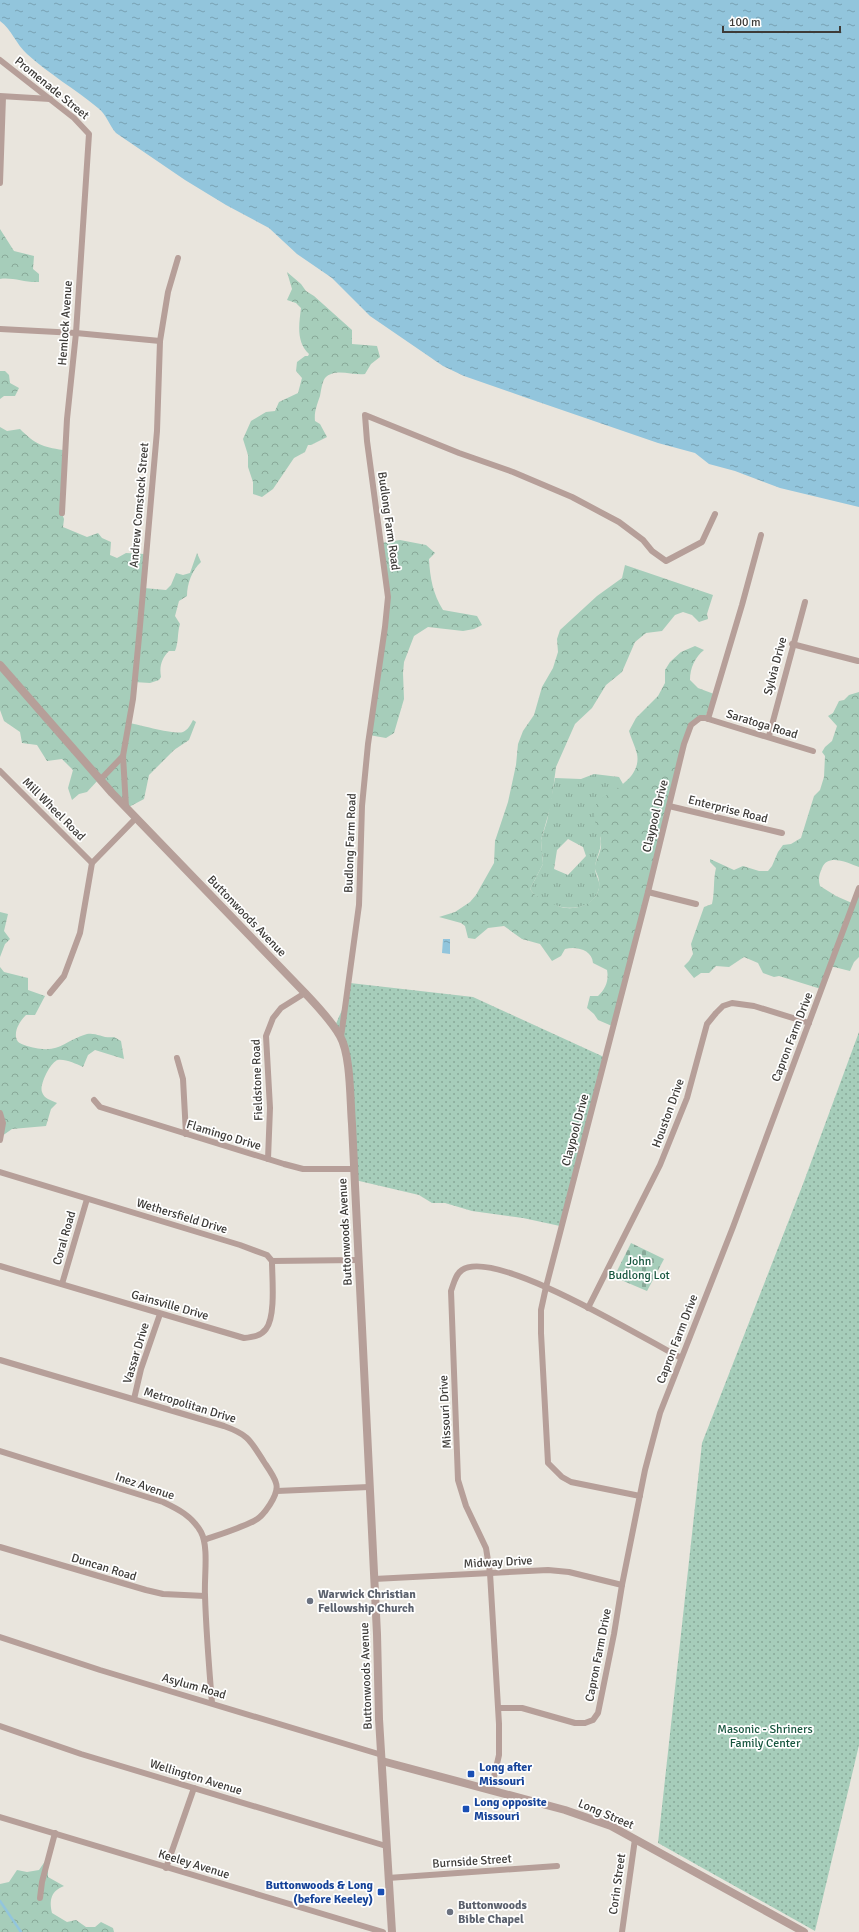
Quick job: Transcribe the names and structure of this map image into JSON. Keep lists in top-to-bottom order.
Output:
{
  "streets": {
    "street": [
      "Promenade Street",
      "Hemlock Avenue",
      "Andrew Comstock Street",
      "Budlong Farm Road",
      "Sylvia Drive",
      "Saratoga Road",
      "Mill Wheel Road",
      "Enterprise Road",
      "Claypool Drive",
      "Buttonwoods Avenue",
      "Capron Farm Drive",
      "Fieldstone Road",
      "Houston Drive",
      "Flamingo Drive",
      "Wethersfield Drive",
      "Coral Road",
      "Gainsville Drive",
      "Vassar Drive",
      "Metropolitan Drive",
      "Missouri Drive",
      "Inez Avenue",
      "Midway Drive",
      "Duncan Road",
      "Asylum Road",
      "Wellington Avenue",
      "Long Street",
      "Burnside Street",
      "Keeley Avenue",
      "Corin Street"
    ]
  },
  "crossings": [
    ["Promenade Street", "Hemlock Avenue"],
    ["Andrew Comstock Street", "Buttonwoods Avenue"],
    ["Budlong Farm Road", "Buttonwoods Avenue"],
    ["Sylvia Drive", "Saratoga Road"],
    ["Saratoga Road", "Claypool Drive"],
    ["Enterprise Road", "Claypool Drive"],
    ["Claypool Drive", "Capron Farm Drive"],
    ["Claypool Drive", "Missouri Drive"],
    ["Buttonwoods Avenue", "Fieldstone Road"],
    ["Buttonwoods Avenue", "Flamingo Drive"],
    ["Buttonwoods Avenue", "Midway Drive"],
    ["Buttonwoods Avenue", "Asylum Road"],
    ["Buttonwoods Avenue", "Wellington Avenue"],
    ["Buttonwoods Avenue", "Long Street"],
    ["Buttonwoods Avenue", "Burnside Street"],
    ["Capron Farm Drive", "Houston Drive"],
    ["Capron Farm Drive", "Missouri Drive"],
    ["Capron Farm Drive", "Midway Drive"],
    ["Fieldstone Road", "Flamingo Drive"],
    ["Houston Drive", "Missouri Drive"],
    ["Wethersfield Drive", "Coral Road"],
    ["Wethersfield Drive", "Gainsville Drive"],
    ["Coral Road", "Gainsville Drive"],
    ["Gainsville Drive", "Vassar Drive"],
    ["Vassar Drive", "Metropolitan Drive"],
    ["Missouri Drive", "Midway Drive"],
    ["Missouri Drive", "Long Street"],
    ["Inez Avenue", "Duncan Road"],
    ["Inez Avenue", "Asylum Road"],
    ["Asylum Road", "Long Street"],
    ["Long Street", "Corin Street"]
  ],
  "parks": ["John Budlong Lot", "Masonic - Shriners Family Center"],
  "places": {
    "other": ["Warwick Christian Fellowship Church", "Buttonwoods Bible Chapel"],
    "transit": ["Long after Missouri", "Long opposite Missouri", "Buttonwoods & Long (before Keeley)"]
  },
  "scale_bar": "100 m"
}
